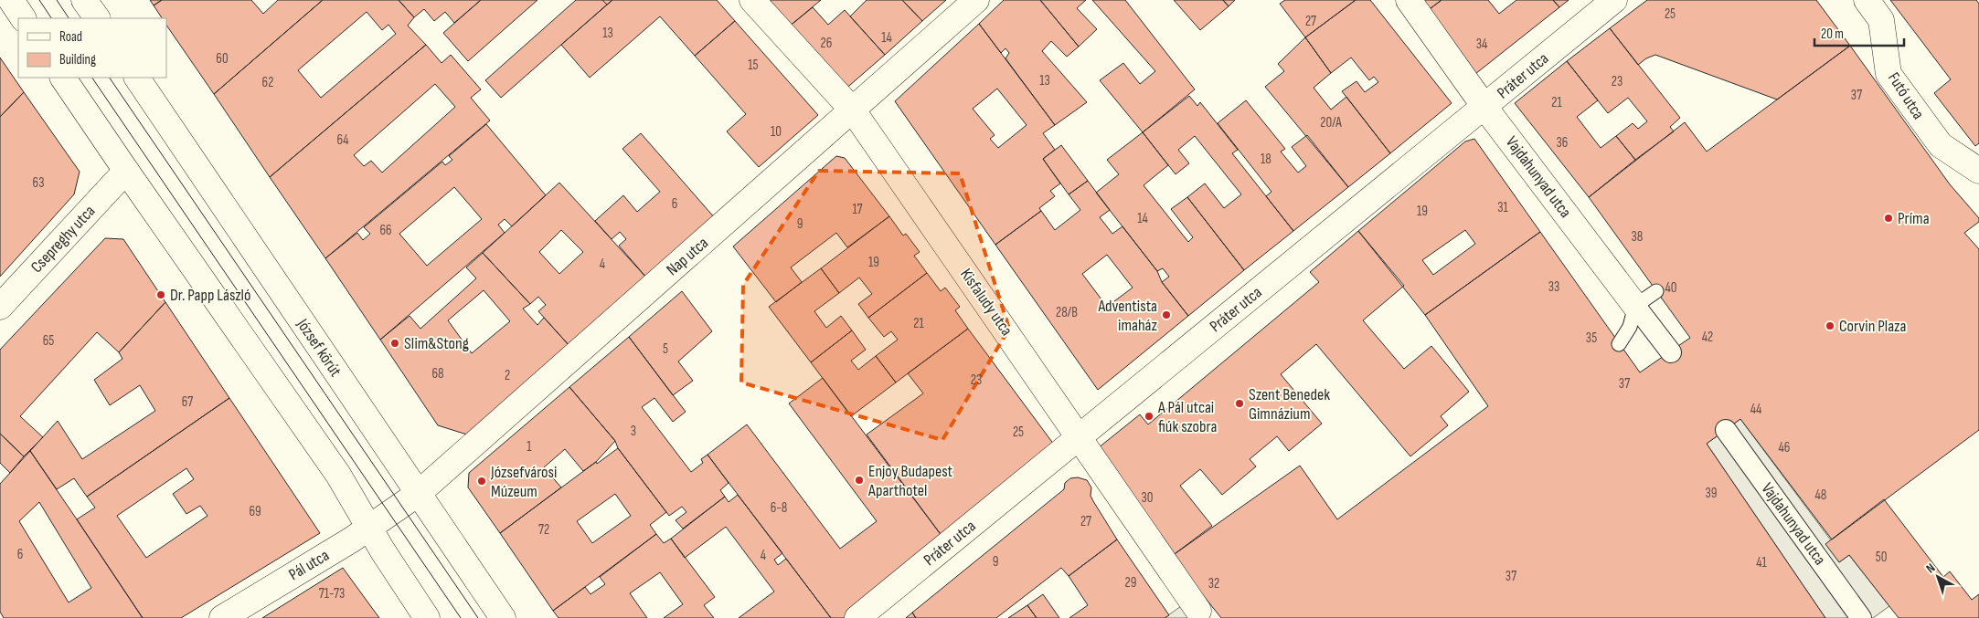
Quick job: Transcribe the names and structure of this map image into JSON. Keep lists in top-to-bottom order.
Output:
{
  "streets": {
    "street": [
      "Práter utca",
      "Futó utca",
      "Vajdahunyad utca",
      "Csepreghy utca",
      "Nap utca",
      "Kisfaludy utca",
      "József körút",
      "Pál utca"
    ]
  },
  "crossings": [
    ["Práter utca", "Vajdahunyad utca"],
    ["Práter utca", "Kisfaludy utca"],
    ["Nap utca", "Kisfaludy utca"],
    ["Nap utca", "József körút"],
    ["Nap utca", "Pál utca"]
  ],
  "places": [
    "Príma",
    "Dr. Papp László",
    "Adventista imaház",
    "Corvin Plaza",
    "Slim&Stong",
    "Szent Benedek Gimnázium",
    "A Pál utcai fiúk szobra",
    "Enjoy Budapest Aparthotel",
    "Józsefvárosi Múzeum"
  ],
  "house_numbers": [
    "25",
    "27",
    "13",
    "14",
    "26",
    "34",
    "60",
    "15",
    "13",
    "23",
    "62",
    "37",
    "21",
    "20/A",
    "10",
    "64",
    "36",
    "18",
    "63",
    "6",
    "31",
    "17",
    "19",
    "14",
    "9",
    "66",
    "38",
    "19",
    "4",
    "33",
    "40",
    "28/B",
    "21",
    "42",
    "35",
    "65",
    "5",
    "68",
    "2",
    "23",
    "37",
    "67",
    "44",
    "3",
    "25",
    "1",
    "46",
    "39",
    "48",
    "30",
    "6-8",
    "69",
    "27",
    "72",
    "6",
    "4",
    "50",
    "9",
    "41",
    "37",
    "29",
    "32",
    "71-73"
  ],
  "legend": ["Road", "Building"],
  "scale_bar": "20 m",
  "north": "top left"
}
